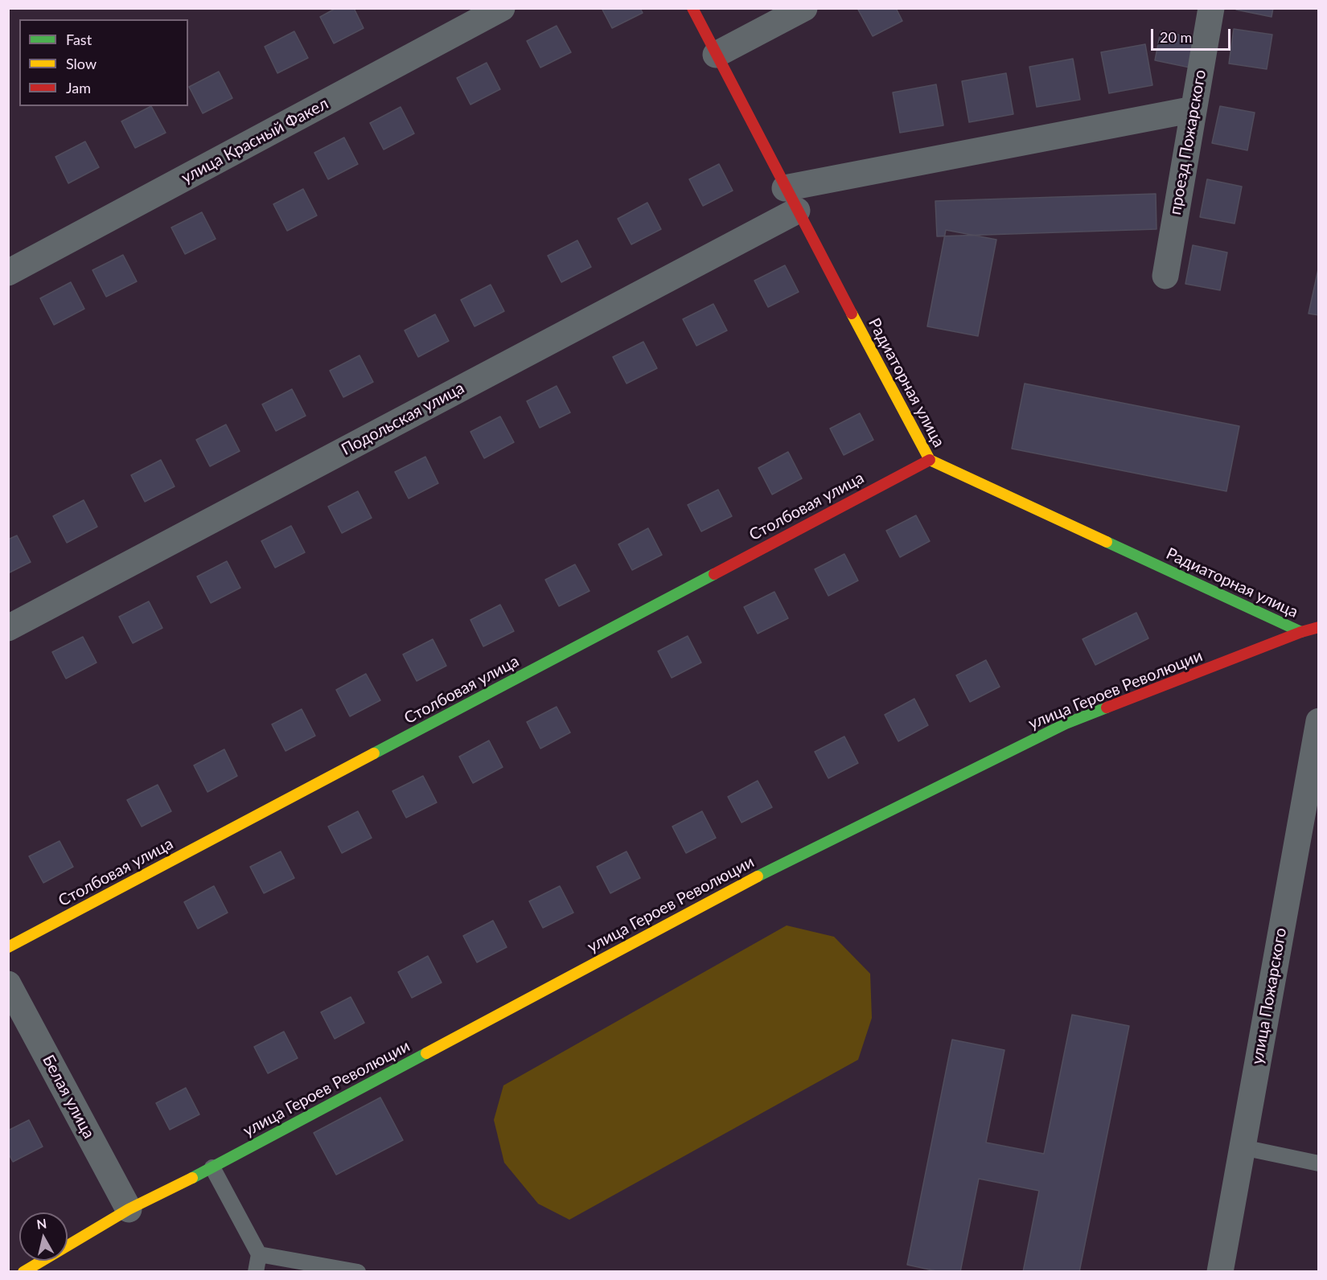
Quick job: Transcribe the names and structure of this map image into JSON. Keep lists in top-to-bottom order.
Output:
{
  "streets": {
    "street": [
      "улица Красный Факел",
      "проезд Пожарского",
      "Радиаторная улица",
      "Подольская улица",
      "Столбовая улица",
      "улица Героев Революции",
      "улица Пожарского",
      "Белая улица"
    ]
  },
  "crossings": [
    ["проезд Пожарского", "Подольская улица"],
    ["Радиаторная улица", "Подольская улица"],
    ["Радиаторная улица", "Столбовая улица"],
    ["Радиаторная улица", "улица Героев Революции"],
    ["улица Героев Революции", "Белая улица"]
  ],
  "legend": ["Fast", "Slow", "Jam"],
  "scale_bar": "20 m",
  "north": "top"
}
